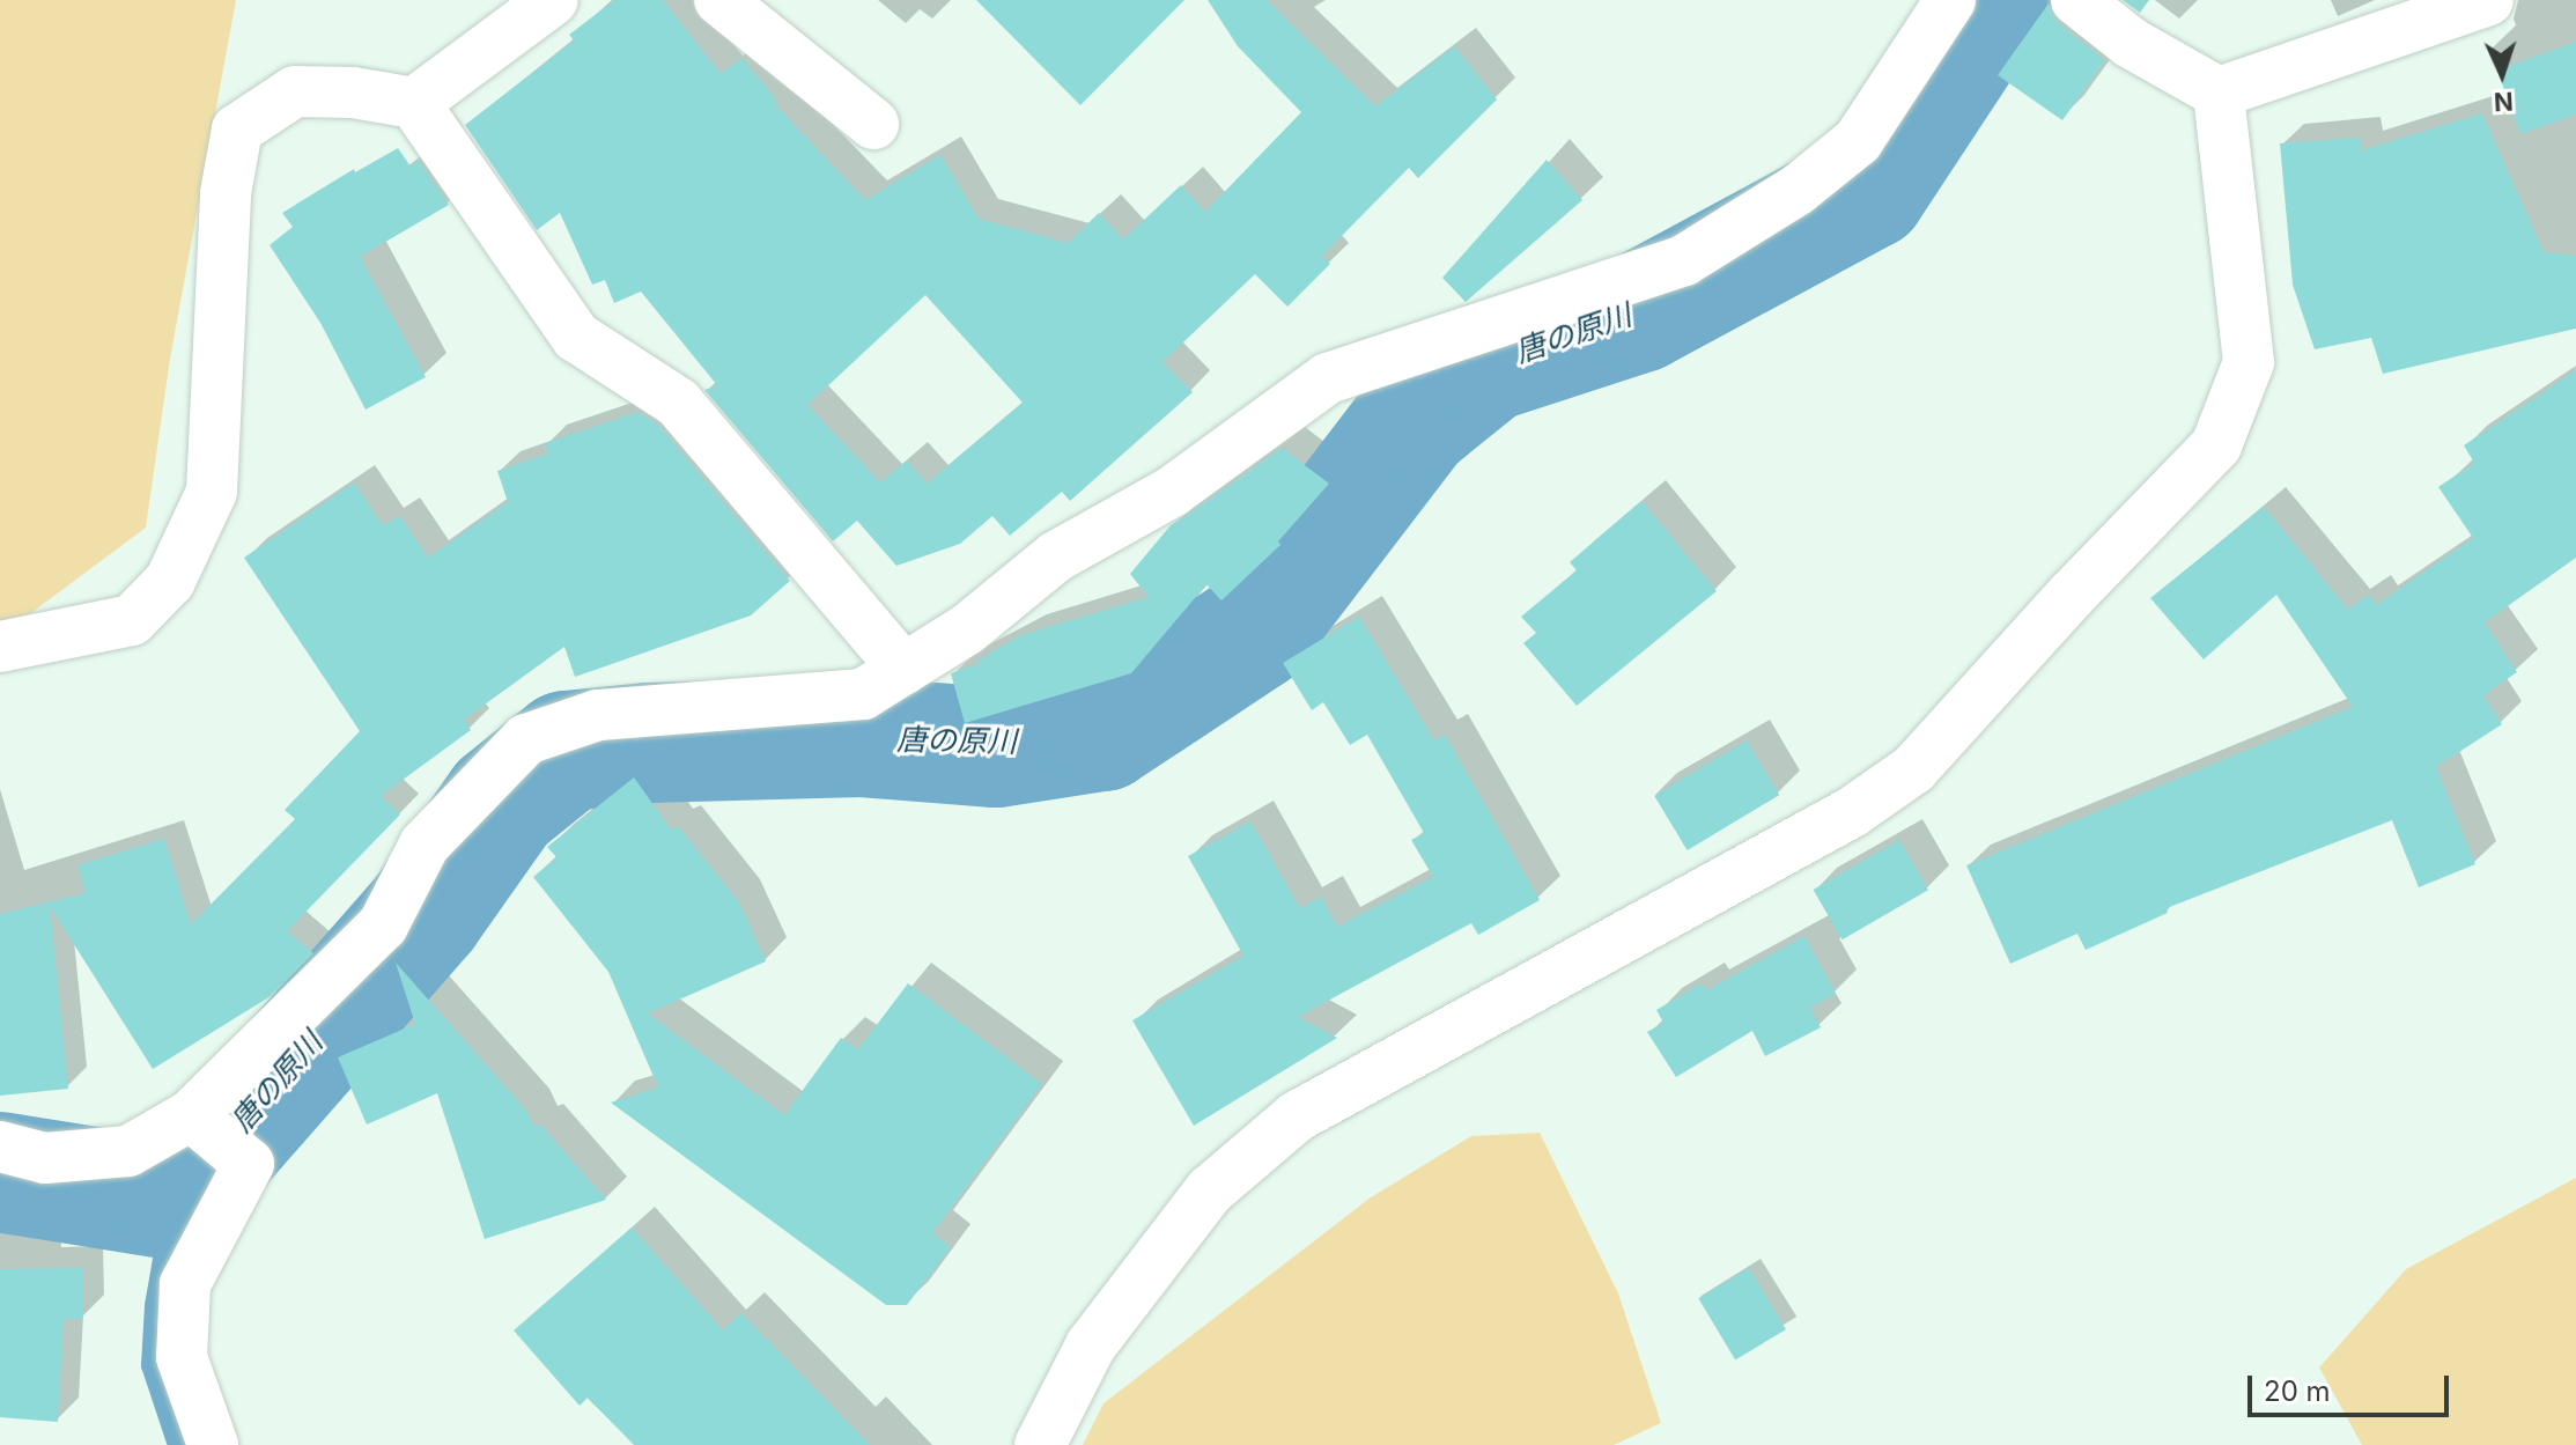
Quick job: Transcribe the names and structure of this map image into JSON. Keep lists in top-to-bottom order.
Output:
{
  "water": ["唐の原川"],
  "scale_bar": "20 m",
  "north": "bottom"
}
